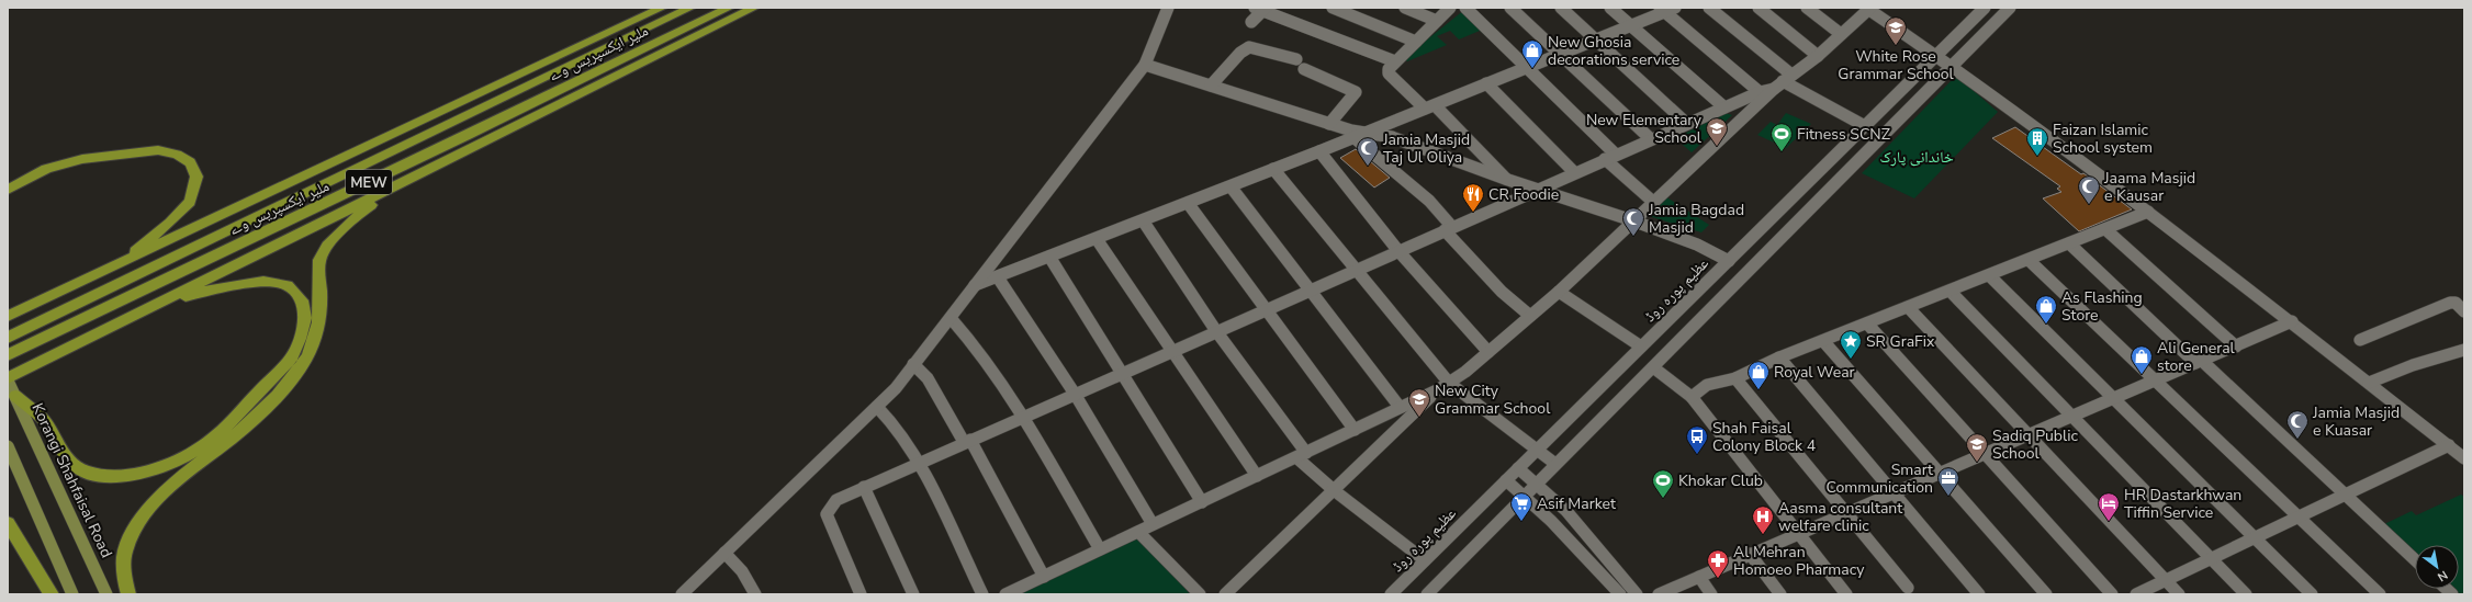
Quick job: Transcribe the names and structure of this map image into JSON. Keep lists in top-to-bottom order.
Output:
{
  "streets": {
    "highway": ["ملیر ایکسپریس وے", "MEW"],
    "main road": ["Korangi Shahfaisal Road"],
    "street": ["عظیم پورہ روڈ"]
  },
  "parks": ["خاندانی پارک"],
  "places": {
    "school or university": [
      "White Rose Grammar School",
      "New Elementary School",
      "New City Grammar School",
      "Sadiq Public School"
    ],
    "shop": [
      "New Ghosia decorations service",
      "As Flashing Store",
      "Ali General store",
      "Royal Wear"
    ],
    "sports": ["Fitness SCNZ", "Khokar Club"],
    "building": ["Faizan Islamic School system"],
    "mosque": [
      "Jamia Masjid Taj Ul Oliya",
      "Jaama Masjid e Kausar",
      "Jamia Bagdad Masjid",
      "Jamia Masjid e Kuasar"
    ],
    "restaurant": ["CR Foodie"],
    "place": ["SR GraFix"],
    "bus stop": ["Shah Faisal Colony Block 4"],
    "office": ["Smart Communication"],
    "supermarket": ["Asif Market"],
    "hotel": ["HR Dastarkhwan Tiffin Service"],
    "hospital": ["Aasma consultant welfare clinic"],
    "pharmacy": ["Al Mehran Homoeo Pharmacy"]
  },
  "north": "bottom right"
}
